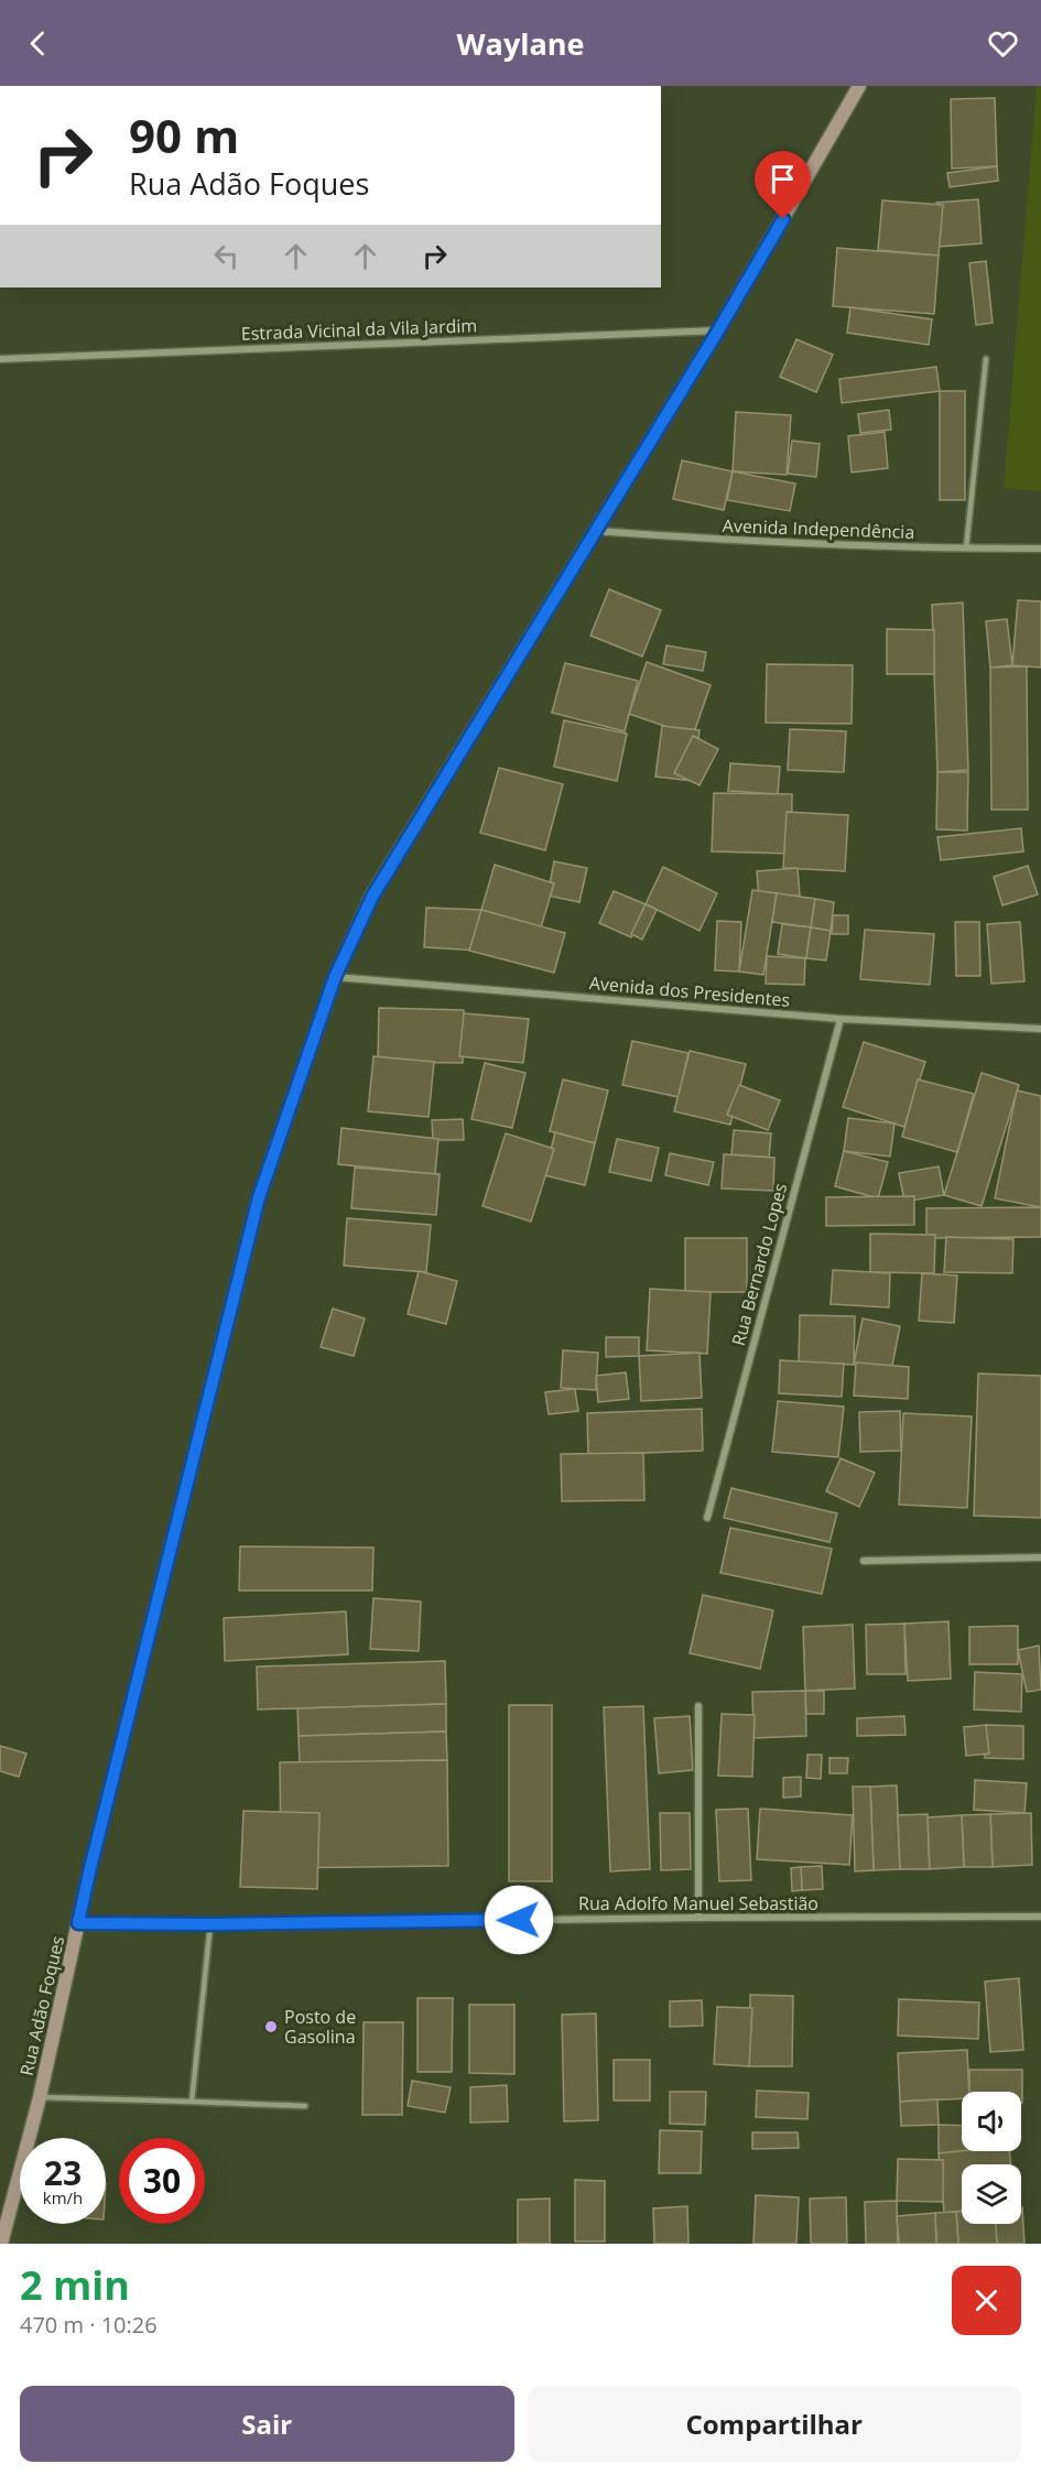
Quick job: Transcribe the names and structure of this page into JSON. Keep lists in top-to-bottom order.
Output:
{
  "streets": {
    "main road": ["Rua Adão Foques"],
    "street": [
      "Estrada Vicinal da Vila Jardim",
      "Avenida Independência",
      "Avenida dos Presidentes",
      "Rua Bernardo Lopes",
      "Rua Adolfo Manuel Sebastião"
    ]
  },
  "crossings": [
    ["Estrada Vicinal da Vila Jardim", "Rua Adão Foques"],
    ["Avenida Independência", "Rua Adão Foques"],
    ["Avenida dos Presidentes", "Rua Bernardo Lopes"],
    ["Avenida dos Presidentes", "Rua Adão Foques"],
    ["Rua Adolfo Manuel Sebastião", "Rua Adão Foques"]
  ],
  "places": ["Posto de Gasolina"],
  "page": {
    "header": "Waylane",
    "turn": ["90 m", "Rua Adão Foques"],
    "speed": "23 km/h",
    "limit": "30",
    "heading": ["2 min", "470 m · 10:26"],
    "buttons": ["Sair", "Compartilhar"]
  }
}
